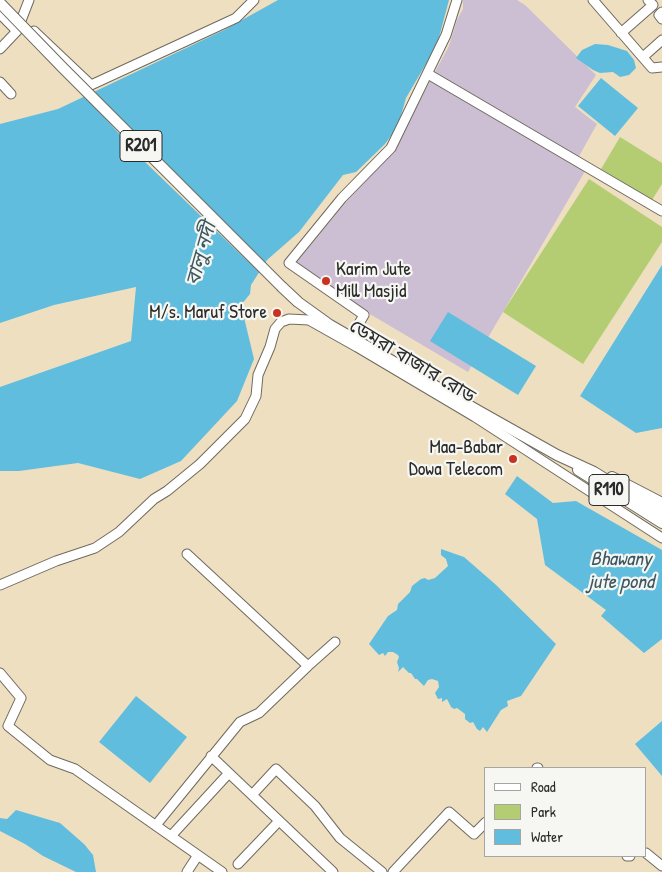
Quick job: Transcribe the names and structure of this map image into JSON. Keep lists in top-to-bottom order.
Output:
{
  "streets": {
    "main road": ["R201", "R110"],
    "street": ["ডেমরা বাজার রোড"]
  },
  "crossings": [
    ["R201", "R110"]
  ],
  "water": ["বালু নদী", "Bhawany jute pond"],
  "places": ["Karim Jute Mill Masjid", "M/s. Maruf Store", "Maa-Babar Dowa Telecom"],
  "legend": ["Road", "Park", "Water"]
}
